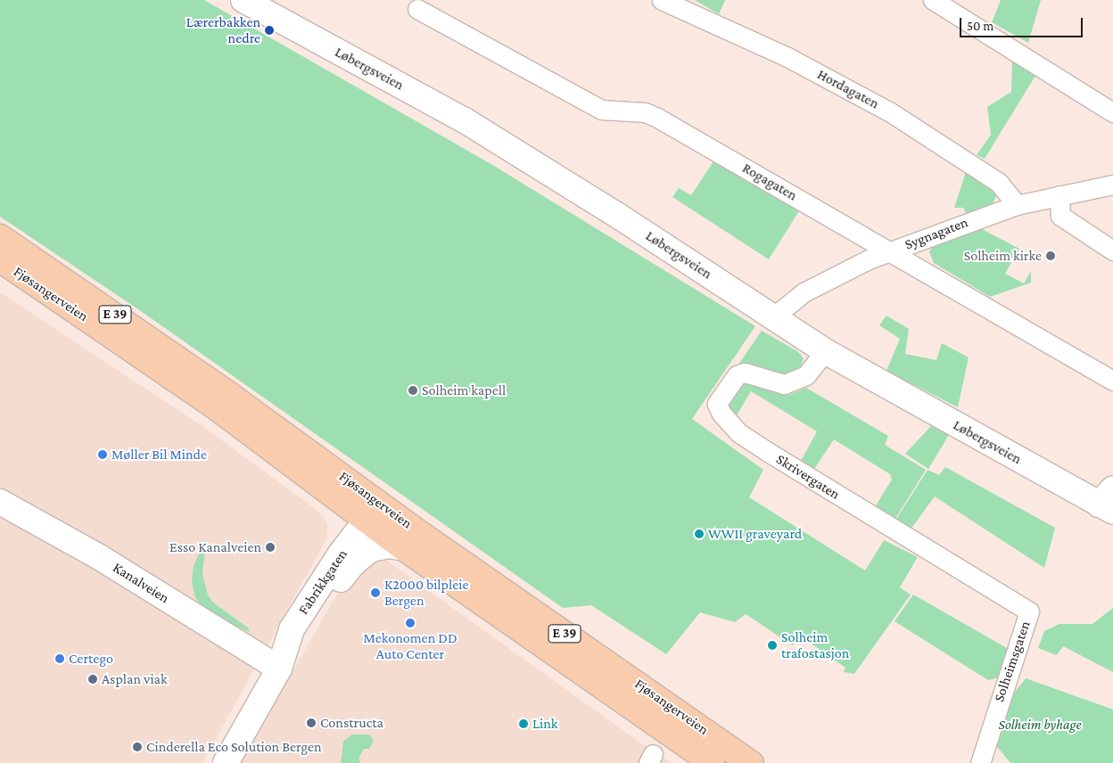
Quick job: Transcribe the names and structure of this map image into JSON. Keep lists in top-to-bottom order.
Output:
{
  "streets": {
    "highway": ["Fjøsangerveien", "E 39"],
    "street": [
      "Løbergsveien",
      "Hordagaten",
      "Rogagaten",
      "Sygnagaten",
      "Skrivergaten",
      "Fabrikkgaten",
      "Kanalveien",
      "Solheimsgaten"
    ]
  },
  "crossings": [
    ["Løbergsveien", "Sygnagaten"],
    ["Løbergsveien", "Skrivergaten"],
    ["Hordagaten", "Sygnagaten"],
    ["Rogagaten", "Sygnagaten"],
    ["Fjøsangerveien", "Fabrikkgaten"],
    ["Skrivergaten", "Solheimsgaten"],
    ["Fabrikkgaten", "Kanalveien"]
  ],
  "parks": ["Solheim byhage"],
  "places": [
    "Lærerbakken nedre",
    "Solheim kirke",
    "Solheim kapell",
    "Møller Bil Minde",
    "WWII graveyard",
    "Esso Kanalveien",
    "K2000 bilpleie Bergen",
    "Mekonomen DD Auto Center",
    "Solheim trafostasjon",
    "Certego",
    "Asplan viak",
    "Constructa",
    "Link",
    "Cinderella Eco Solution Bergen"
  ],
  "scale_bar": "50 m"
}
